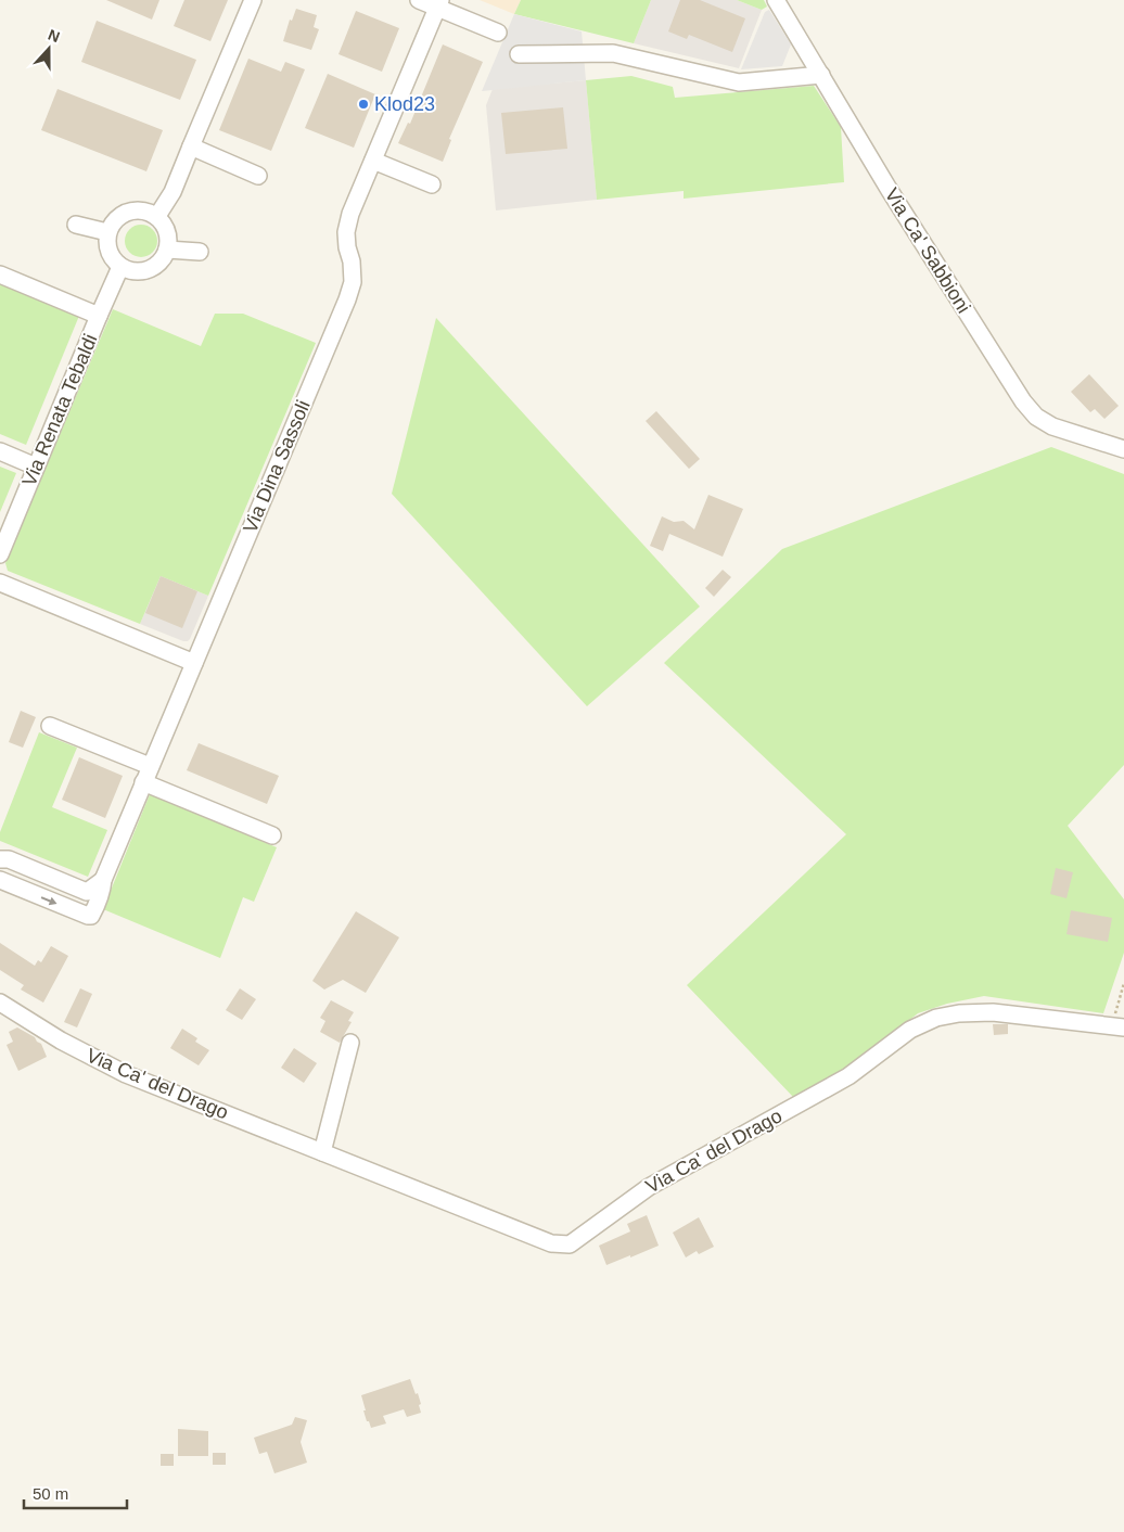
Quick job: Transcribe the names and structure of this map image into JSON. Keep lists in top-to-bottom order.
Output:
{
  "streets": {
    "street": [
      "Via Ca' Sabbioni",
      "Via Renata Tebaldi",
      "Via Dina Sassoli",
      "Via Ca' del Drago"
    ]
  },
  "places": ["Klod23"],
  "scale_bar": "50 m",
  "north": "top"
}
